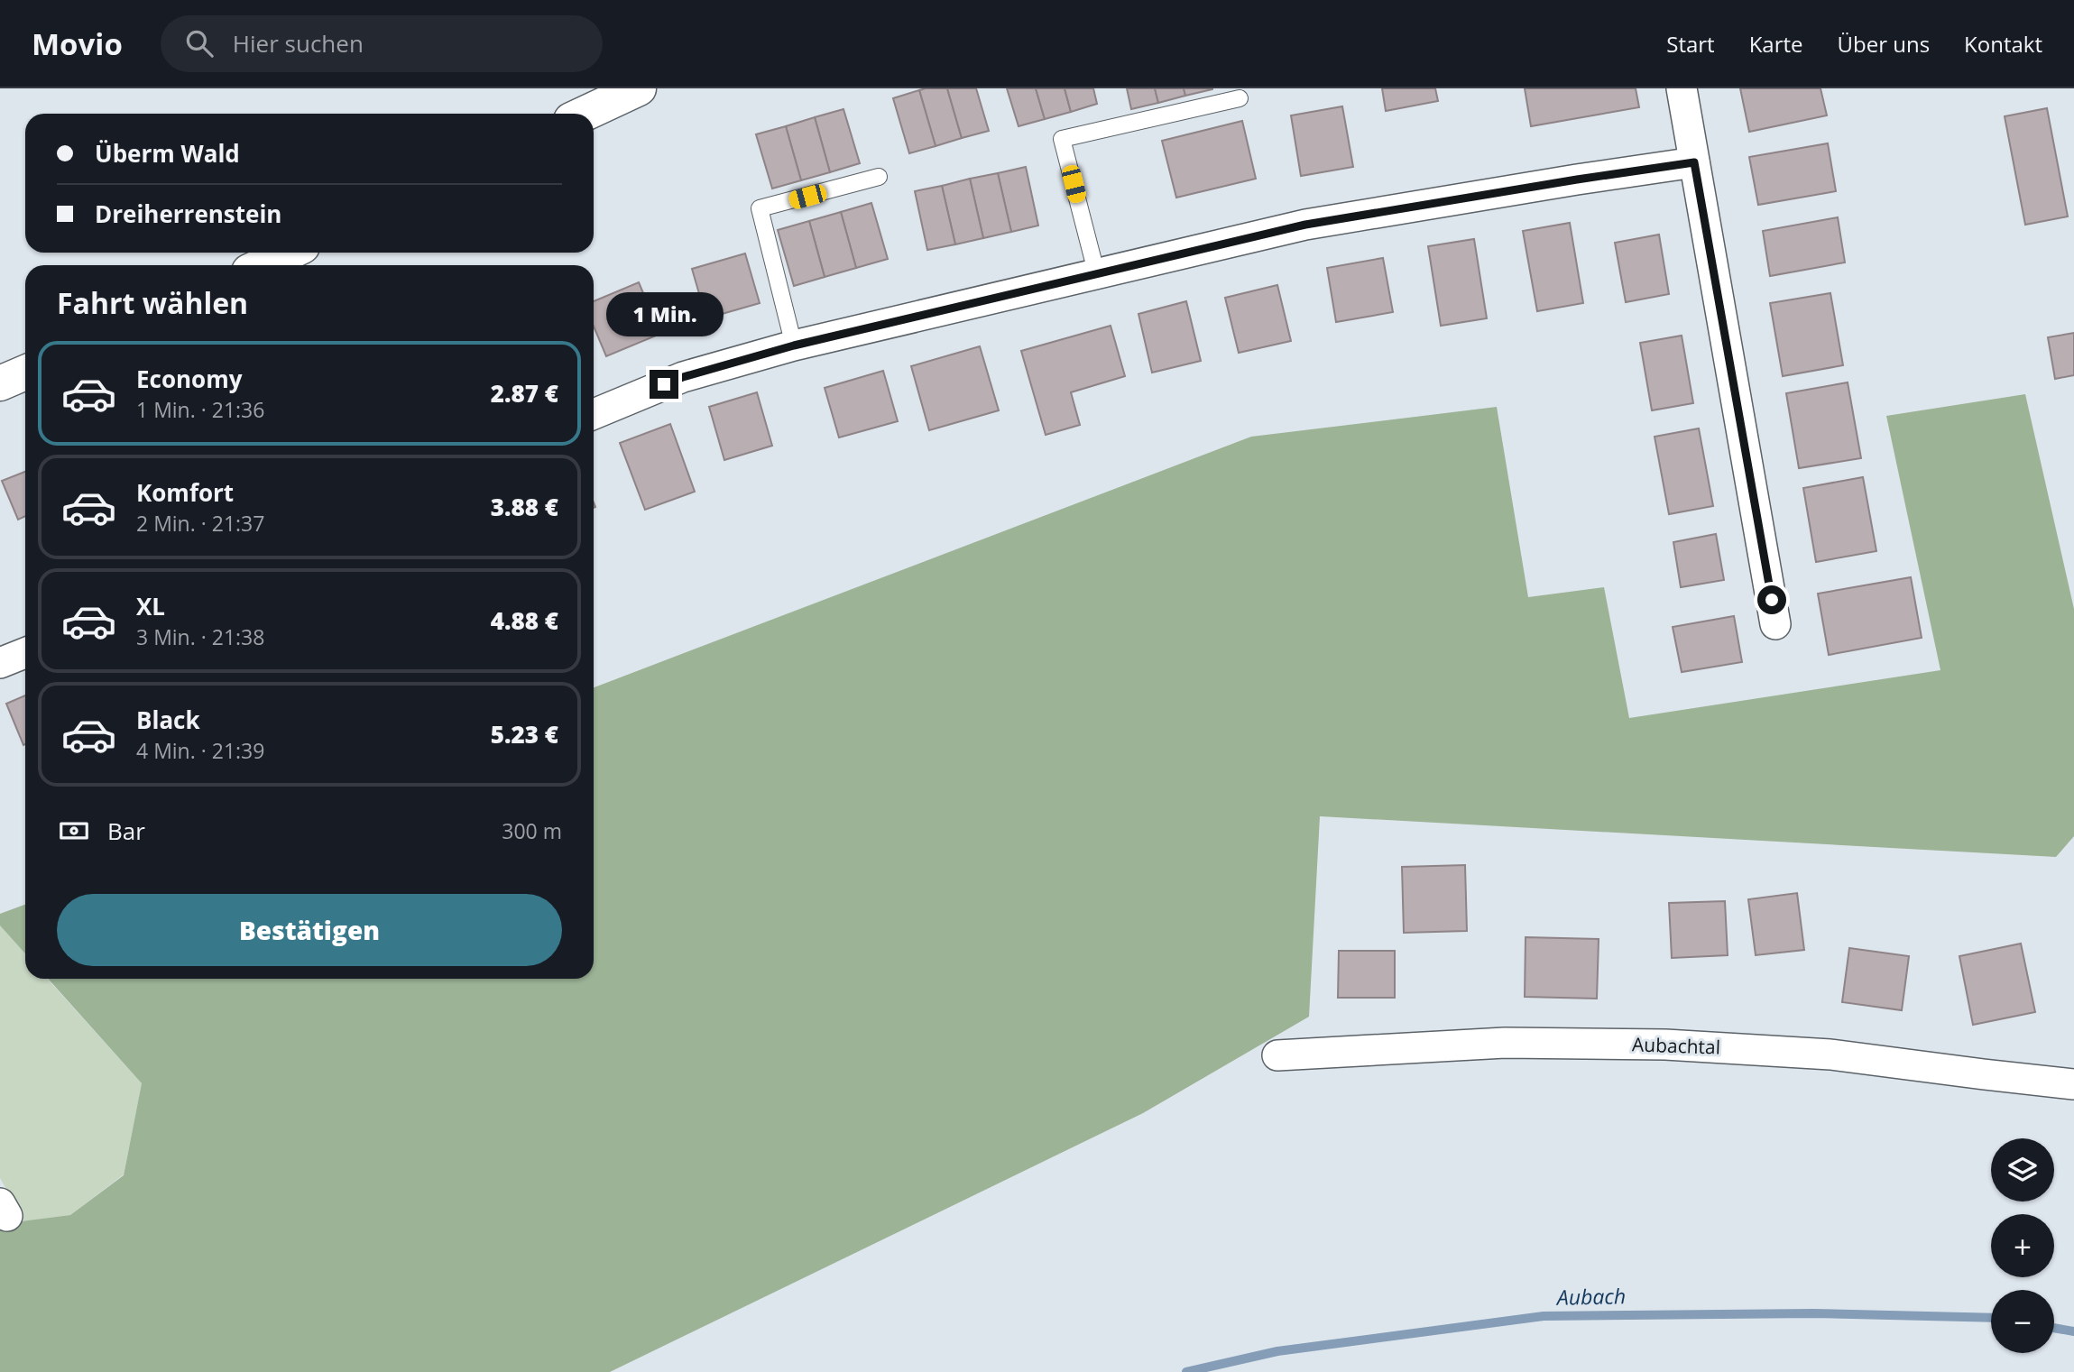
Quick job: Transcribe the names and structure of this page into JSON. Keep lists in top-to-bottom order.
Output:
{
  "streets": {
    "street": ["Aubachtal"]
  },
  "water": ["Aubach"],
  "page": {
    "header": "Movio",
    "search": "Hier suchen",
    "nav": [
      "Start",
      "Karte",
      "Über uns",
      "Kontakt"
    ],
    "banner": ["Überm Wald", "Dreiherrenstein"],
    "heading": "Fahrt wählen",
    "bubble": "1 Min.",
    "list": [
      {
        "name": "Economy",
        "note": "1 Min. · 21:36",
        "value": "2.87 €"
      },
      {
        "name": "Komfort",
        "note": "2 Min. · 21:37",
        "value": "3.88 €"
      },
      {
        "name": "XL",
        "note": "3 Min. · 21:38",
        "value": "4.88 €"
      },
      {
        "name": "Black",
        "note": "4 Min. · 21:39",
        "value": "5.23 €"
      }
    ],
    "pay": ["Bar", "300 m"],
    "buttons": "Bestätigen",
    "map_buttons": ["+", "−"]
  }
}
